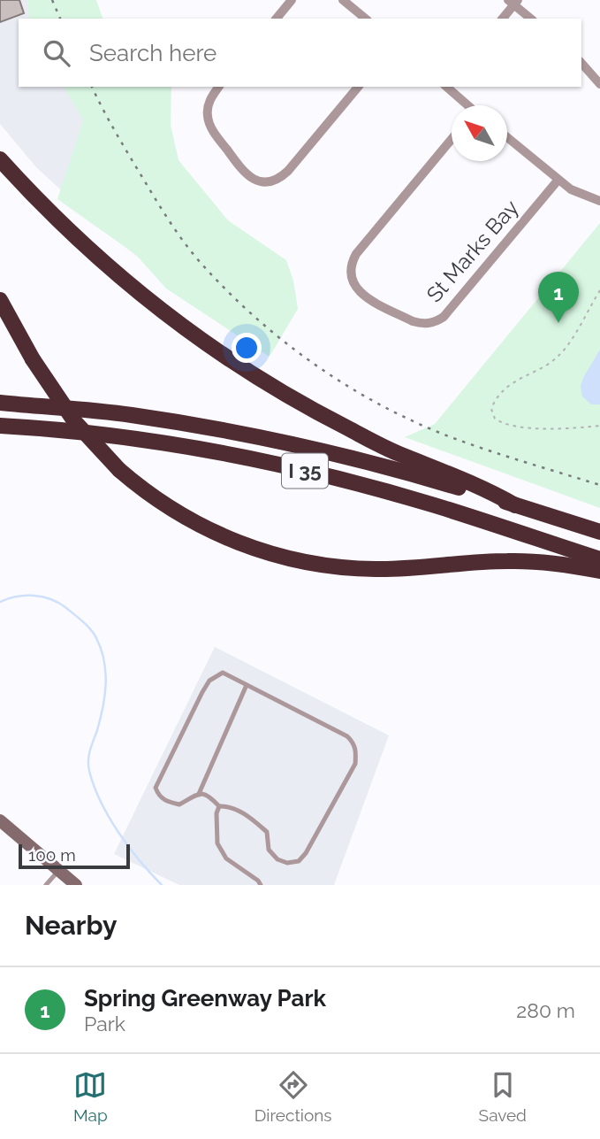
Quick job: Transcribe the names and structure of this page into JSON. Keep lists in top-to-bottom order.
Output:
{
  "streets": {
    "highway": ["I 35"],
    "street": ["St Marks Bay"]
  },
  "scale_bar": "100 m",
  "north": "top left",
  "page": {
    "search": "Search here",
    "pins": "1",
    "scale": "100 m",
    "heading": "Nearby",
    "list": [
      {
        "mark": "1",
        "name": "Spring Greenway Park",
        "note": "Park",
        "value": "280 m"
      }
    ],
    "nav": ["Map", "Directions", "Saved"]
  }
}
